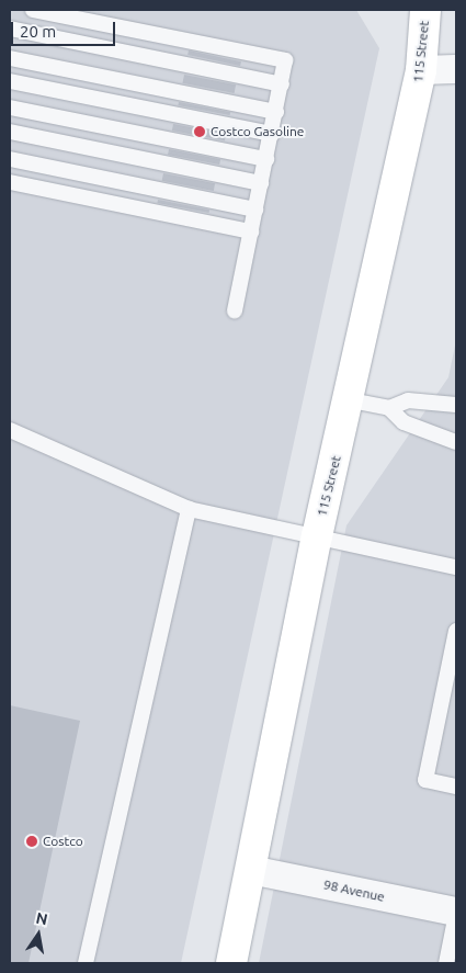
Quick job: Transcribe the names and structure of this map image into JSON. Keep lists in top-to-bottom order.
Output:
{
  "streets": {
    "street": ["115 Street", "98 Avenue"]
  },
  "crossings": [
    ["115 Street", "98 Avenue"]
  ],
  "places": ["Costco Gasoline", "Costco"],
  "scale_bar": "20 m",
  "north": "top"
}
